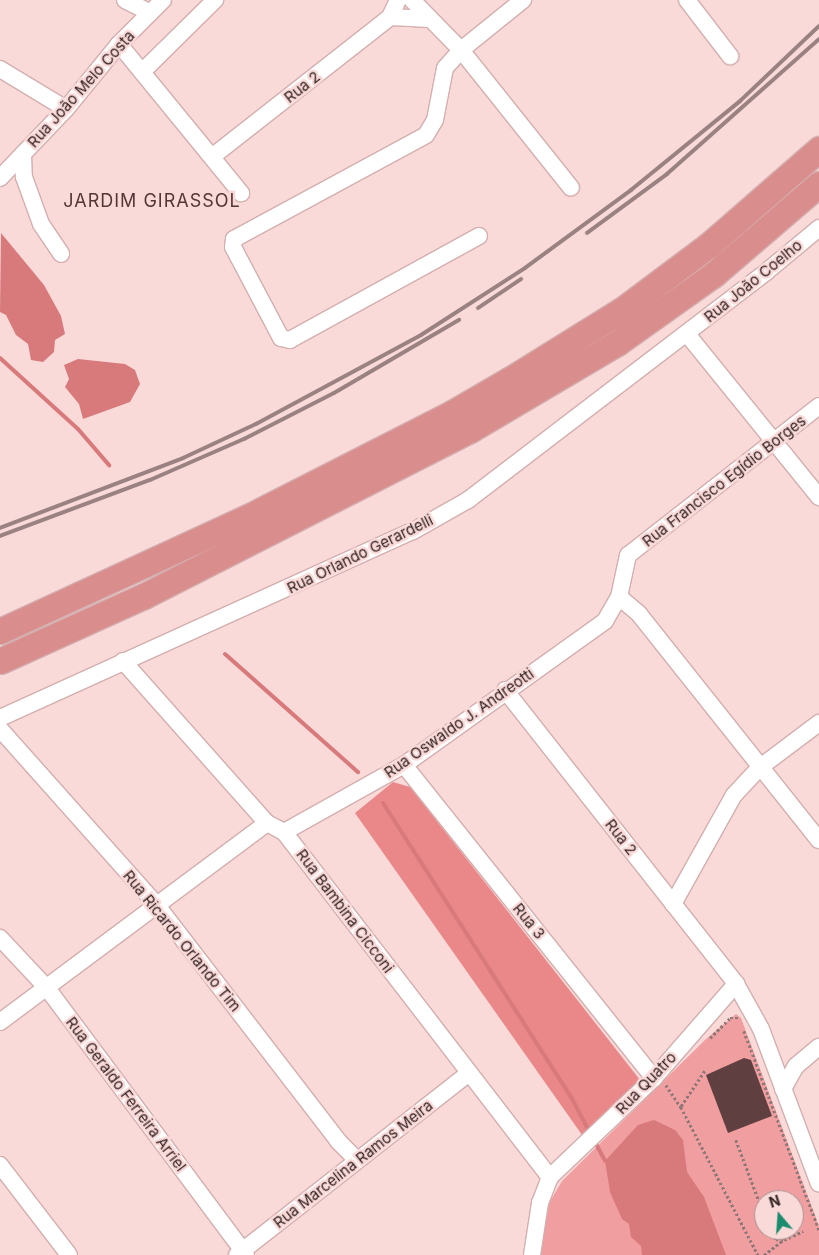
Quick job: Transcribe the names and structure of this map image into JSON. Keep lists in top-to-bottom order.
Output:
{
  "streets": {
    "street": [
      "Rua 2",
      "Rua João Melo Costa",
      "Rua João Coelho",
      "Rua Francisco Egídio Borges",
      "Rua Orlando Gerardelli",
      "Rua Oswaldo J. Andreotti",
      "Rua Bambina Cicconi",
      "Rua 3",
      "Rua Ricardo Orlando Tim",
      "Rua Quatro",
      "Rua Geraldo Ferreira Arriel",
      "Rua Marcelina Ramos Meira"
    ]
  },
  "crossings": [
    ["Rua 2", "Rua Oswaldo J. Andreotti"],
    ["Rua 2", "Rua Quatro"],
    ["Rua João Coelho", "Rua Orlando Gerardelli"],
    ["Rua Francisco Egídio Borges", "Rua Oswaldo J. Andreotti"],
    ["Rua Orlando Gerardelli", "Rua Bambina Cicconi"],
    ["Rua Oswaldo J. Andreotti", "Rua Bambina Cicconi"],
    ["Rua Oswaldo J. Andreotti", "Rua 3"],
    ["Rua Bambina Cicconi", "Rua Quatro"],
    ["Rua Bambina Cicconi", "Rua Marcelina Ramos Meira"],
    ["Rua 3", "Rua Quatro"],
    ["Rua Ricardo Orlando Tim", "Rua Marcelina Ramos Meira"],
    ["Rua Geraldo Ferreira Arriel", "Rua Marcelina Ramos Meira"]
  ],
  "districts": ["JARDIM GIRASSOL"],
  "north": "top"
}
